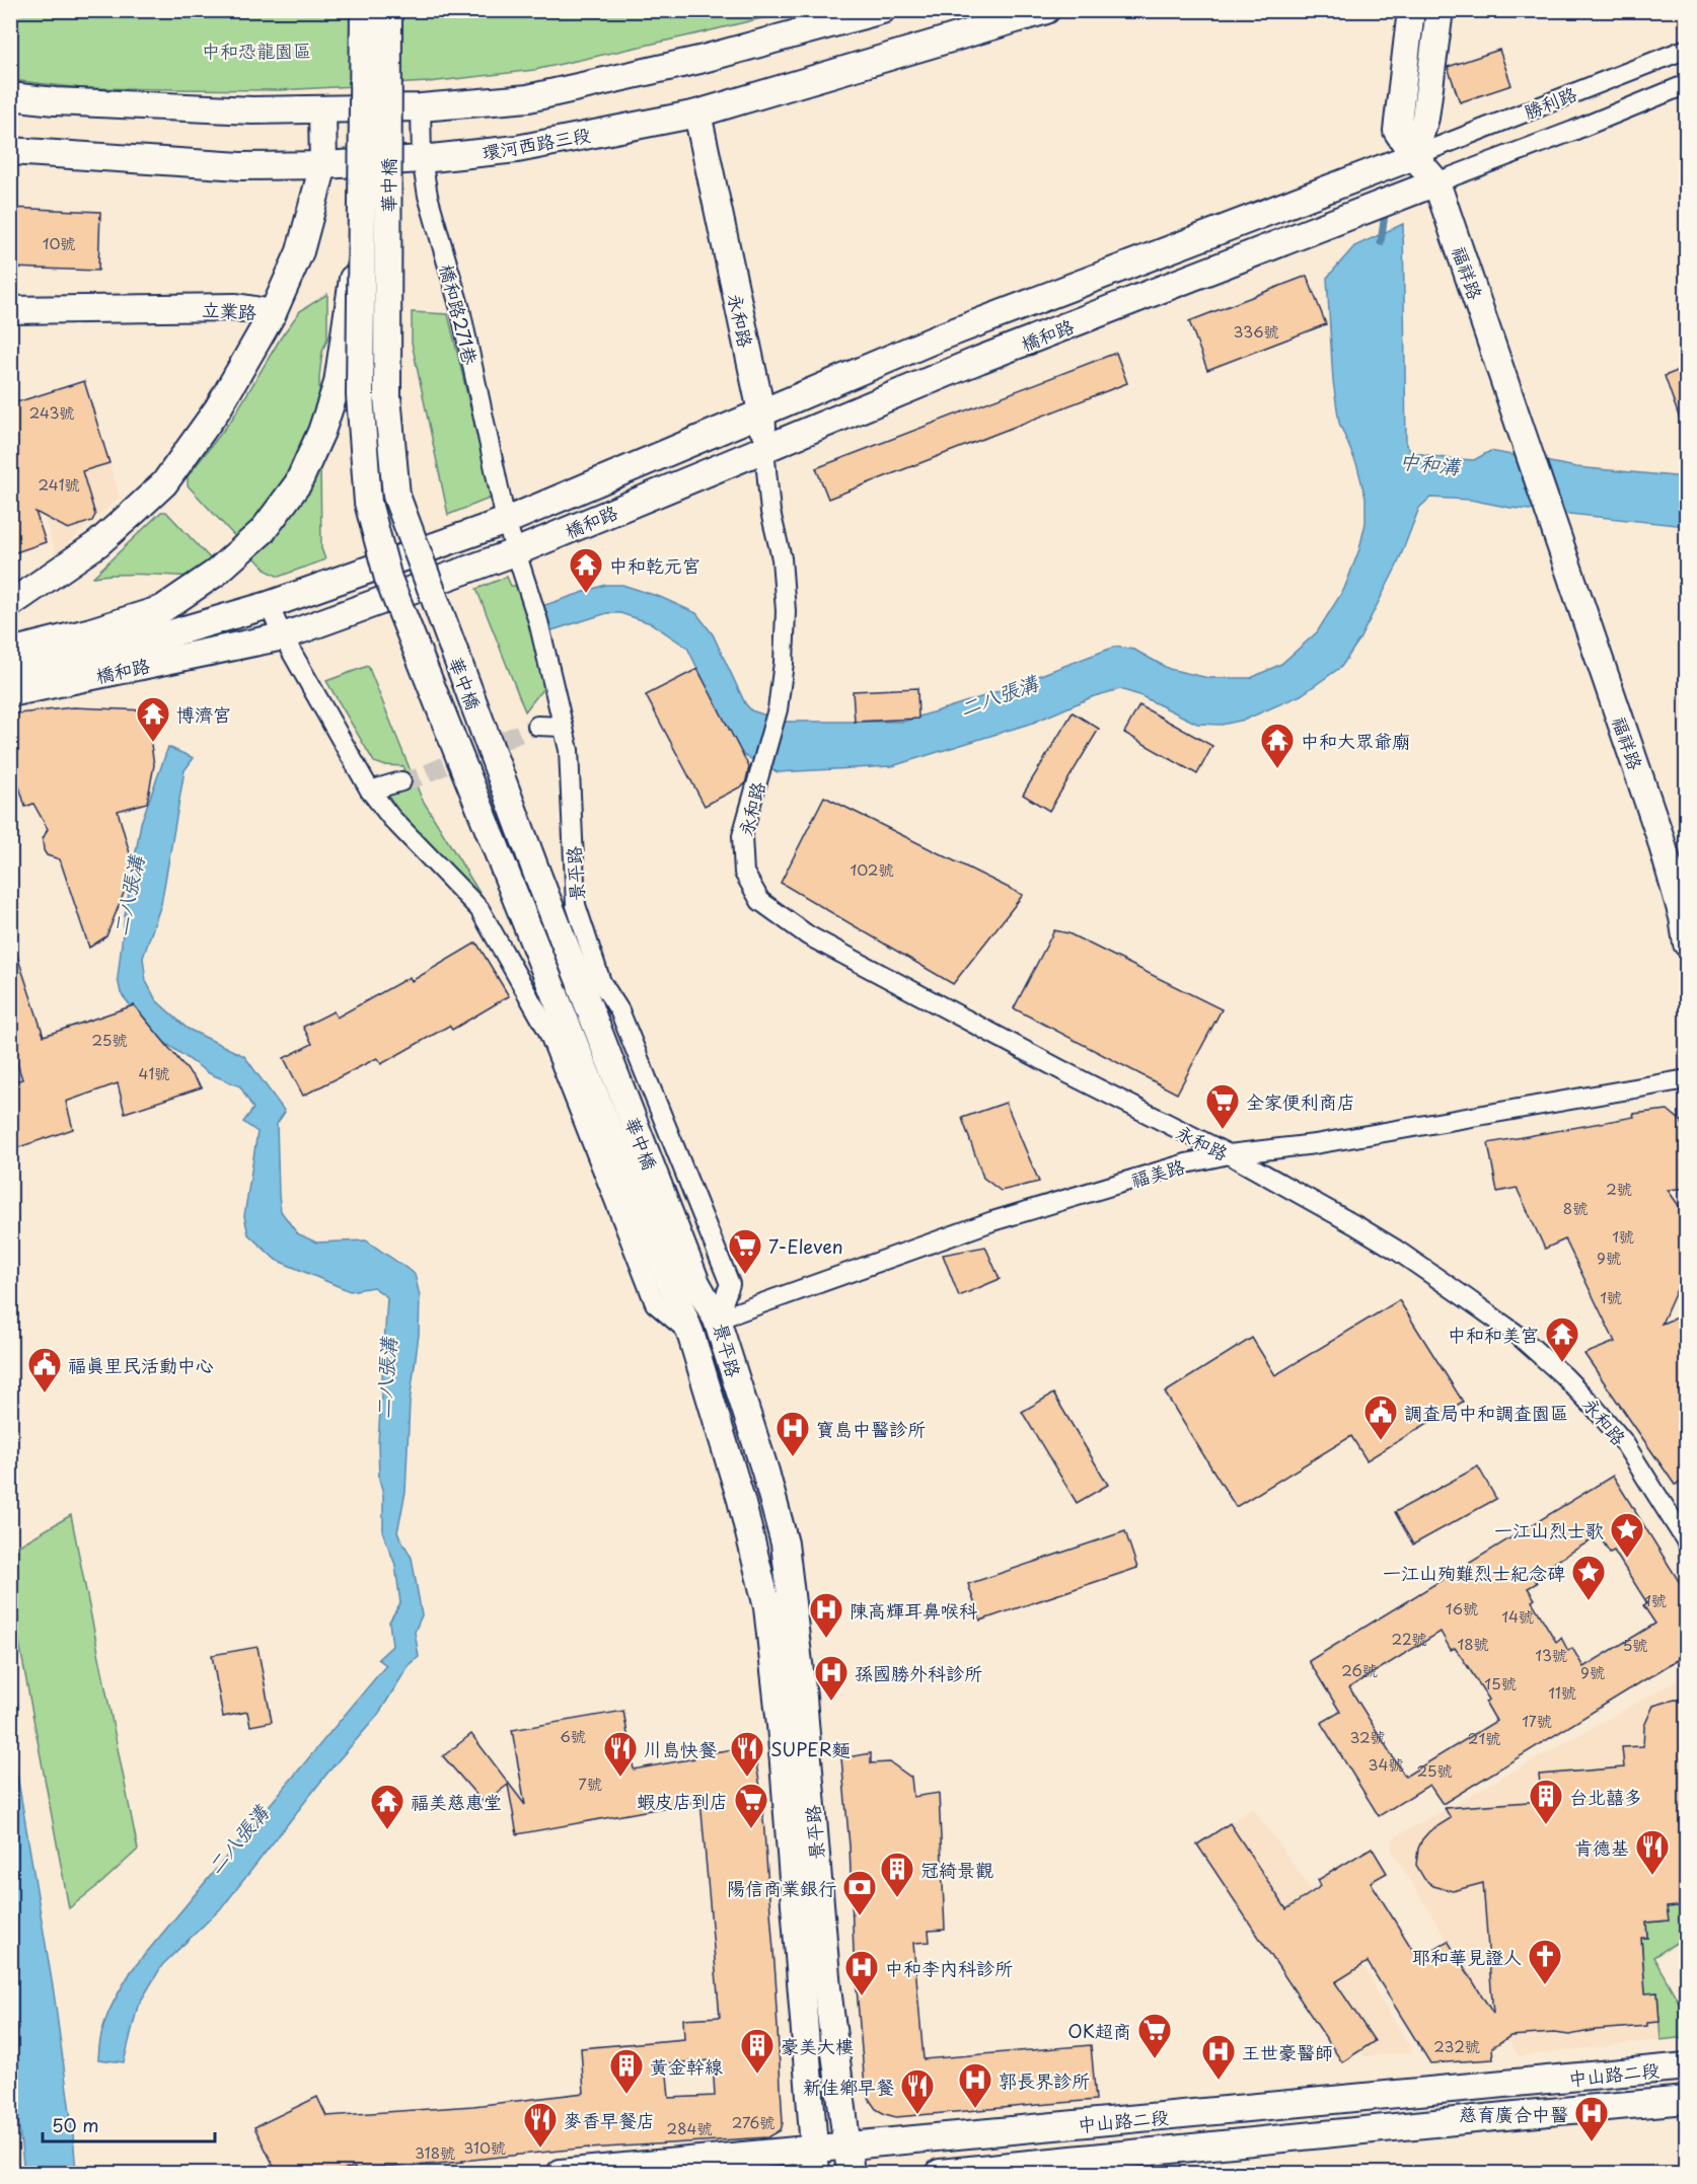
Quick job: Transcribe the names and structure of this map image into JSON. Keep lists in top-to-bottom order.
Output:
{
  "streets": {
    "main road": [
      "環河西路三段",
      "華中橋",
      "福祥路",
      "立業路",
      "永和路",
      "橋和路",
      "景平路",
      "中山路二段"
    ],
    "street": ["勝利路", "橋和路271巷", "福美路"]
  },
  "crossings": [
    ["勝利路", "福祥路"],
    ["勝利路", "橋和路"],
    ["環河西路三段", "立業路"],
    ["環河西路三段", "橋和路271巷"],
    ["環河西路三段", "永和路"],
    ["華中橋", "景平路"],
    ["華中橋", "福美路"],
    ["福祥路", "橋和路"],
    ["橋和路271巷", "橋和路"],
    ["橋和路271巷", "景平路"],
    ["永和路", "橋和路"],
    ["永和路", "福美路"],
    ["橋和路", "景平路"],
    ["景平路", "福美路"],
    ["景平路", "中山路二段"]
  ],
  "water": ["中和溝", "二八張溝"],
  "parks": ["中和恐龍園區"],
  "places": {
    "temple": [
      "中和乾元宮",
      "博濟宮",
      "中和大眾爺廟",
      "中和和美宮",
      "福美慈惠堂"
    ],
    "supermarket": [
      "全家便利商店",
      "7-Eleven",
      "蝦皮店到店",
      "OK超商"
    ],
    "public building": ["福真里民活動中心", "調查局中和調查園區"],
    "hospital": [
      "寶島中醫診所",
      "陳高輝耳鼻喉科",
      "孫國勝外科診所",
      "中和李內科診所",
      "王世豪醫師",
      "郭長界診所",
      "慈育廣合中醫"
    ],
    "place": ["一江山烈士歌", "一江山殉難烈士紀念碑"],
    "restaurant": [
      "川島快餐",
      "SUPER麵",
      "肯德基",
      "新佳鄉早餐",
      "麥香早餐店"
    ],
    "building": [
      "台北囍多",
      "冠綺景觀",
      "豪美大樓",
      "黃金幹線"
    ],
    "bank": ["陽信商業銀行"],
    "church": ["耶和華見證人"]
  },
  "house_numbers": [
    "10號",
    "336號",
    "243號",
    "241號",
    "102號",
    "25號",
    "41號",
    "2號",
    "8號",
    "1號",
    "9號",
    "1號",
    "1號",
    "16號",
    "14號",
    "22號",
    "18號",
    "5號",
    "13號",
    "26號",
    "9號",
    "15號",
    "11號",
    "17號",
    "6號",
    "32號",
    "21號",
    "34號",
    "25號",
    "7號",
    "232號",
    "276號",
    "284號",
    "310號",
    "318號"
  ],
  "scale_bar": "50 m"
}
